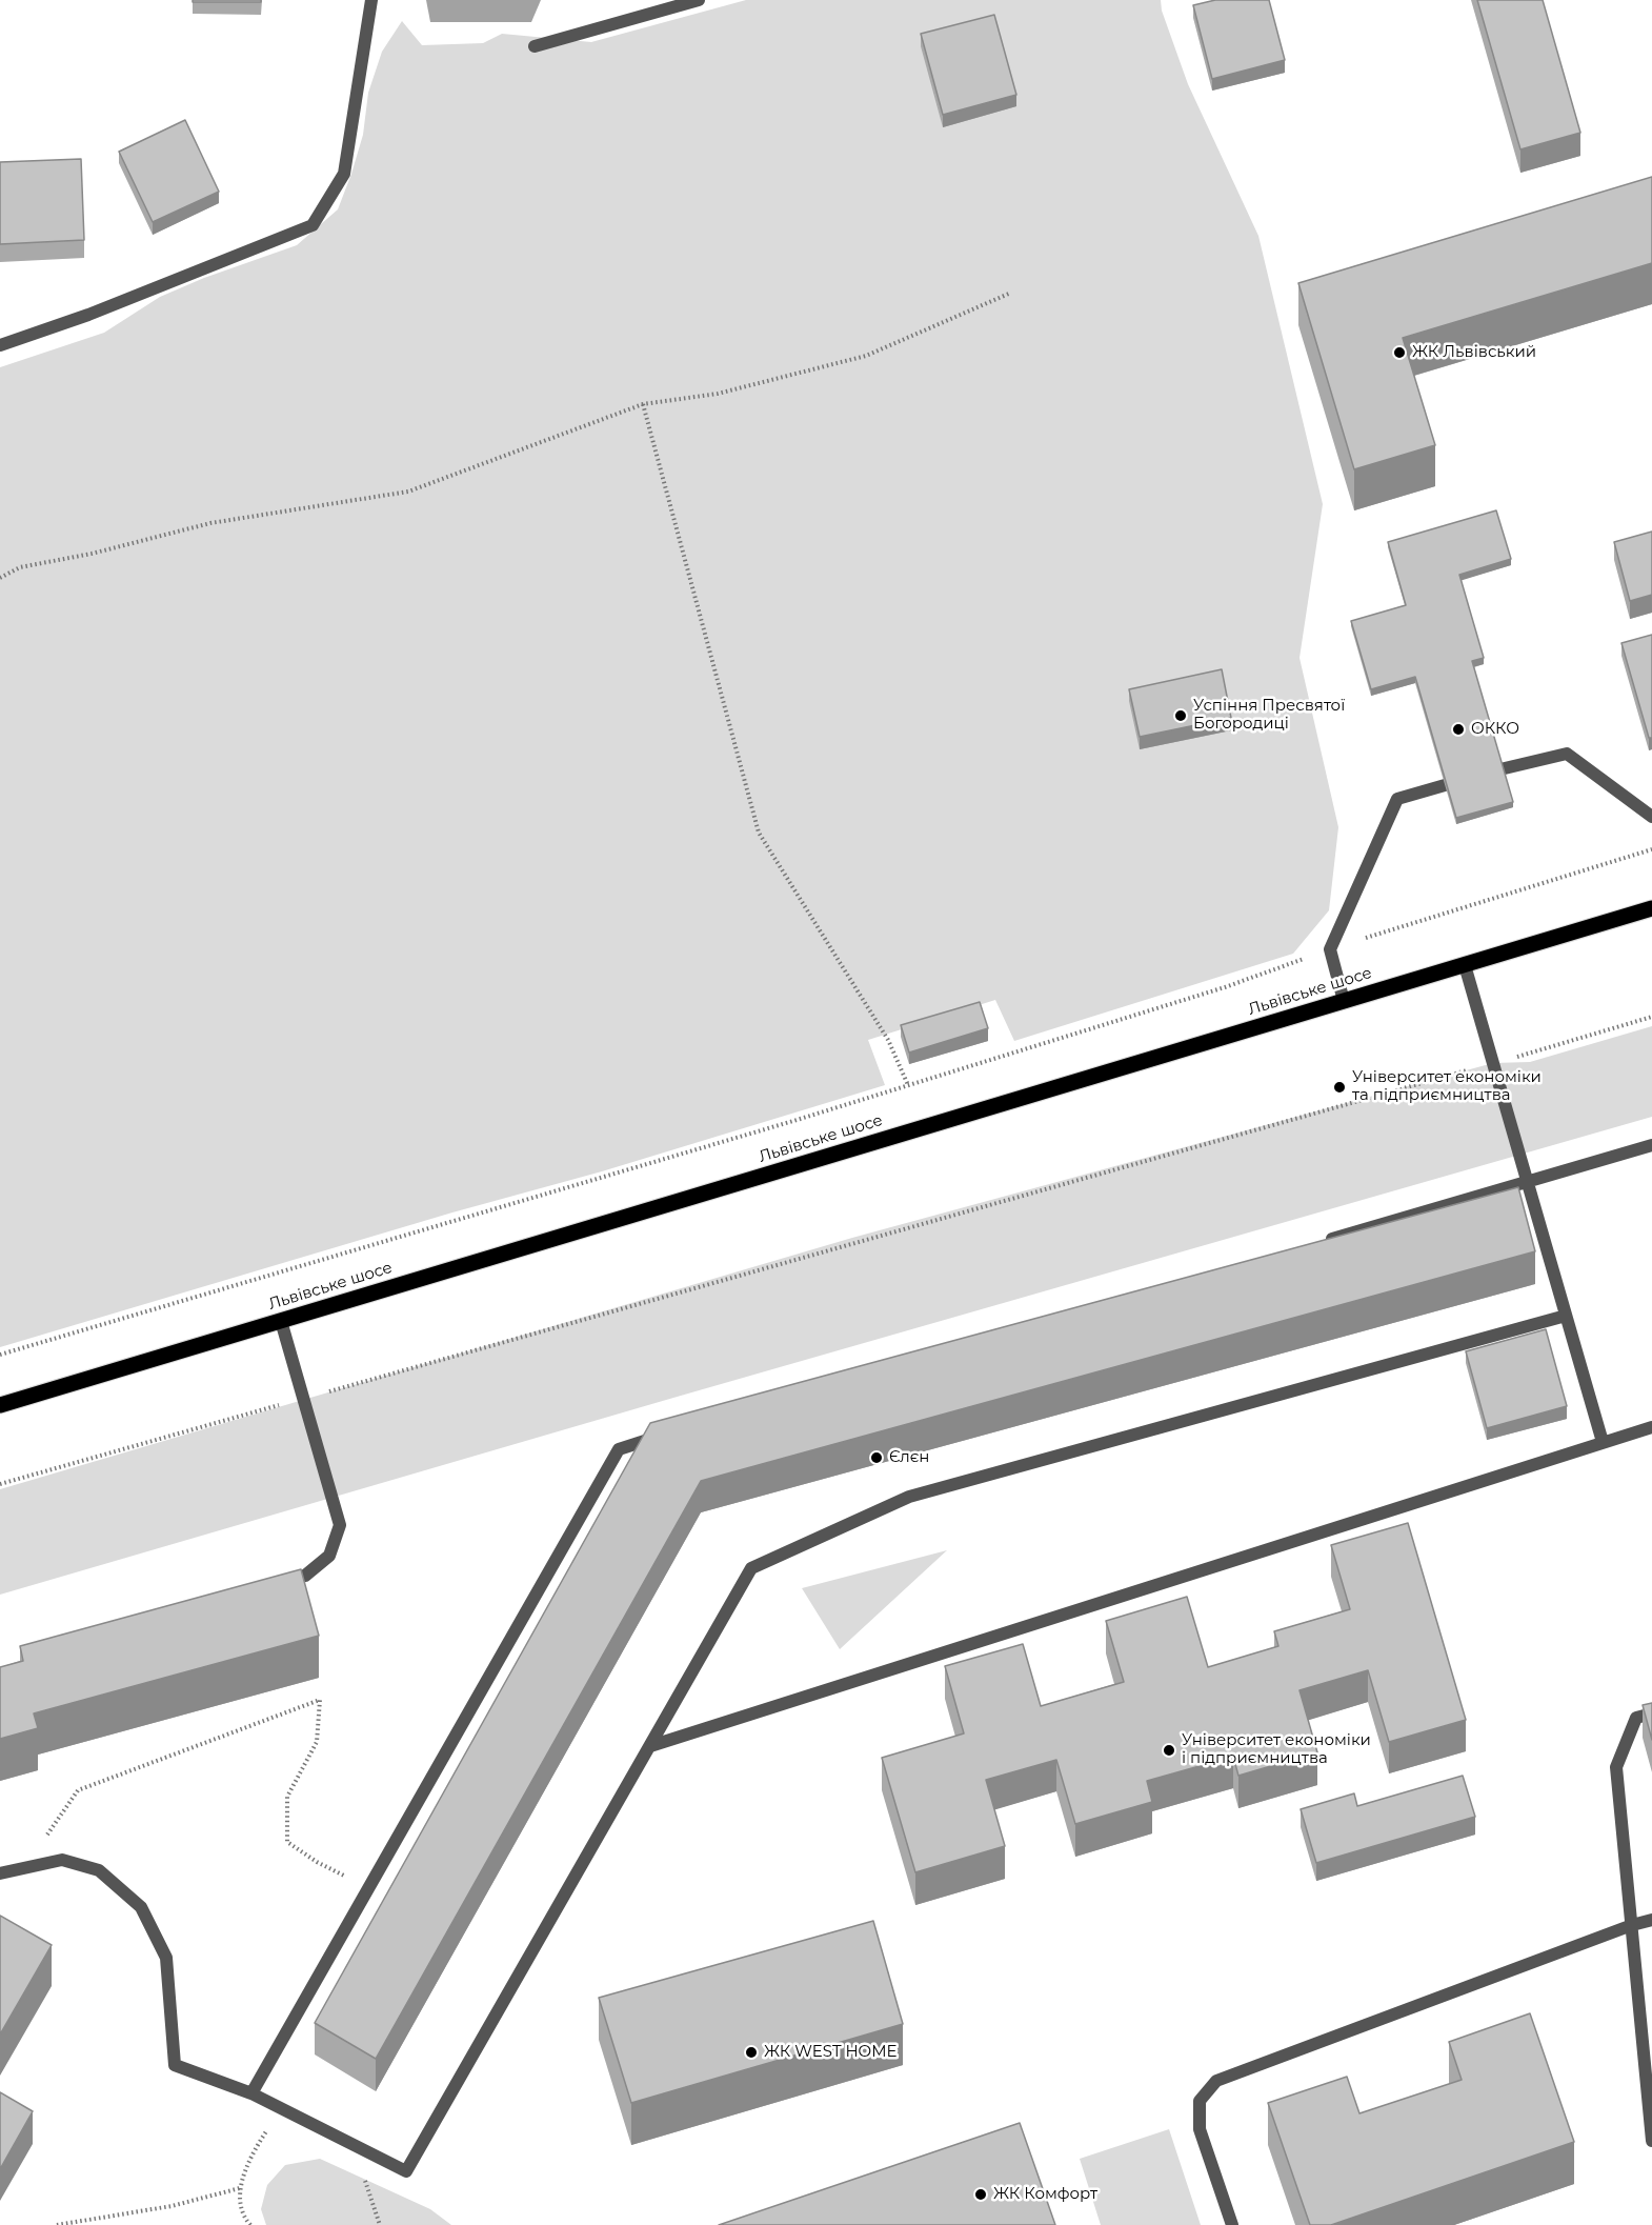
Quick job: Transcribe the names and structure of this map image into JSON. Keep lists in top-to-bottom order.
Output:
{
  "streets": {
    "main road": ["Львівське шосе"]
  },
  "places": [
    "ЖК Львівський",
    "Успіння Пресвятої Богородиці",
    "ОККО",
    "Університет економіки та підприємництва",
    "Єлєн",
    "Університет економіки і підприємництва",
    "ЖК WEST HOME",
    "ЖК Комфорт"
  ]
}
